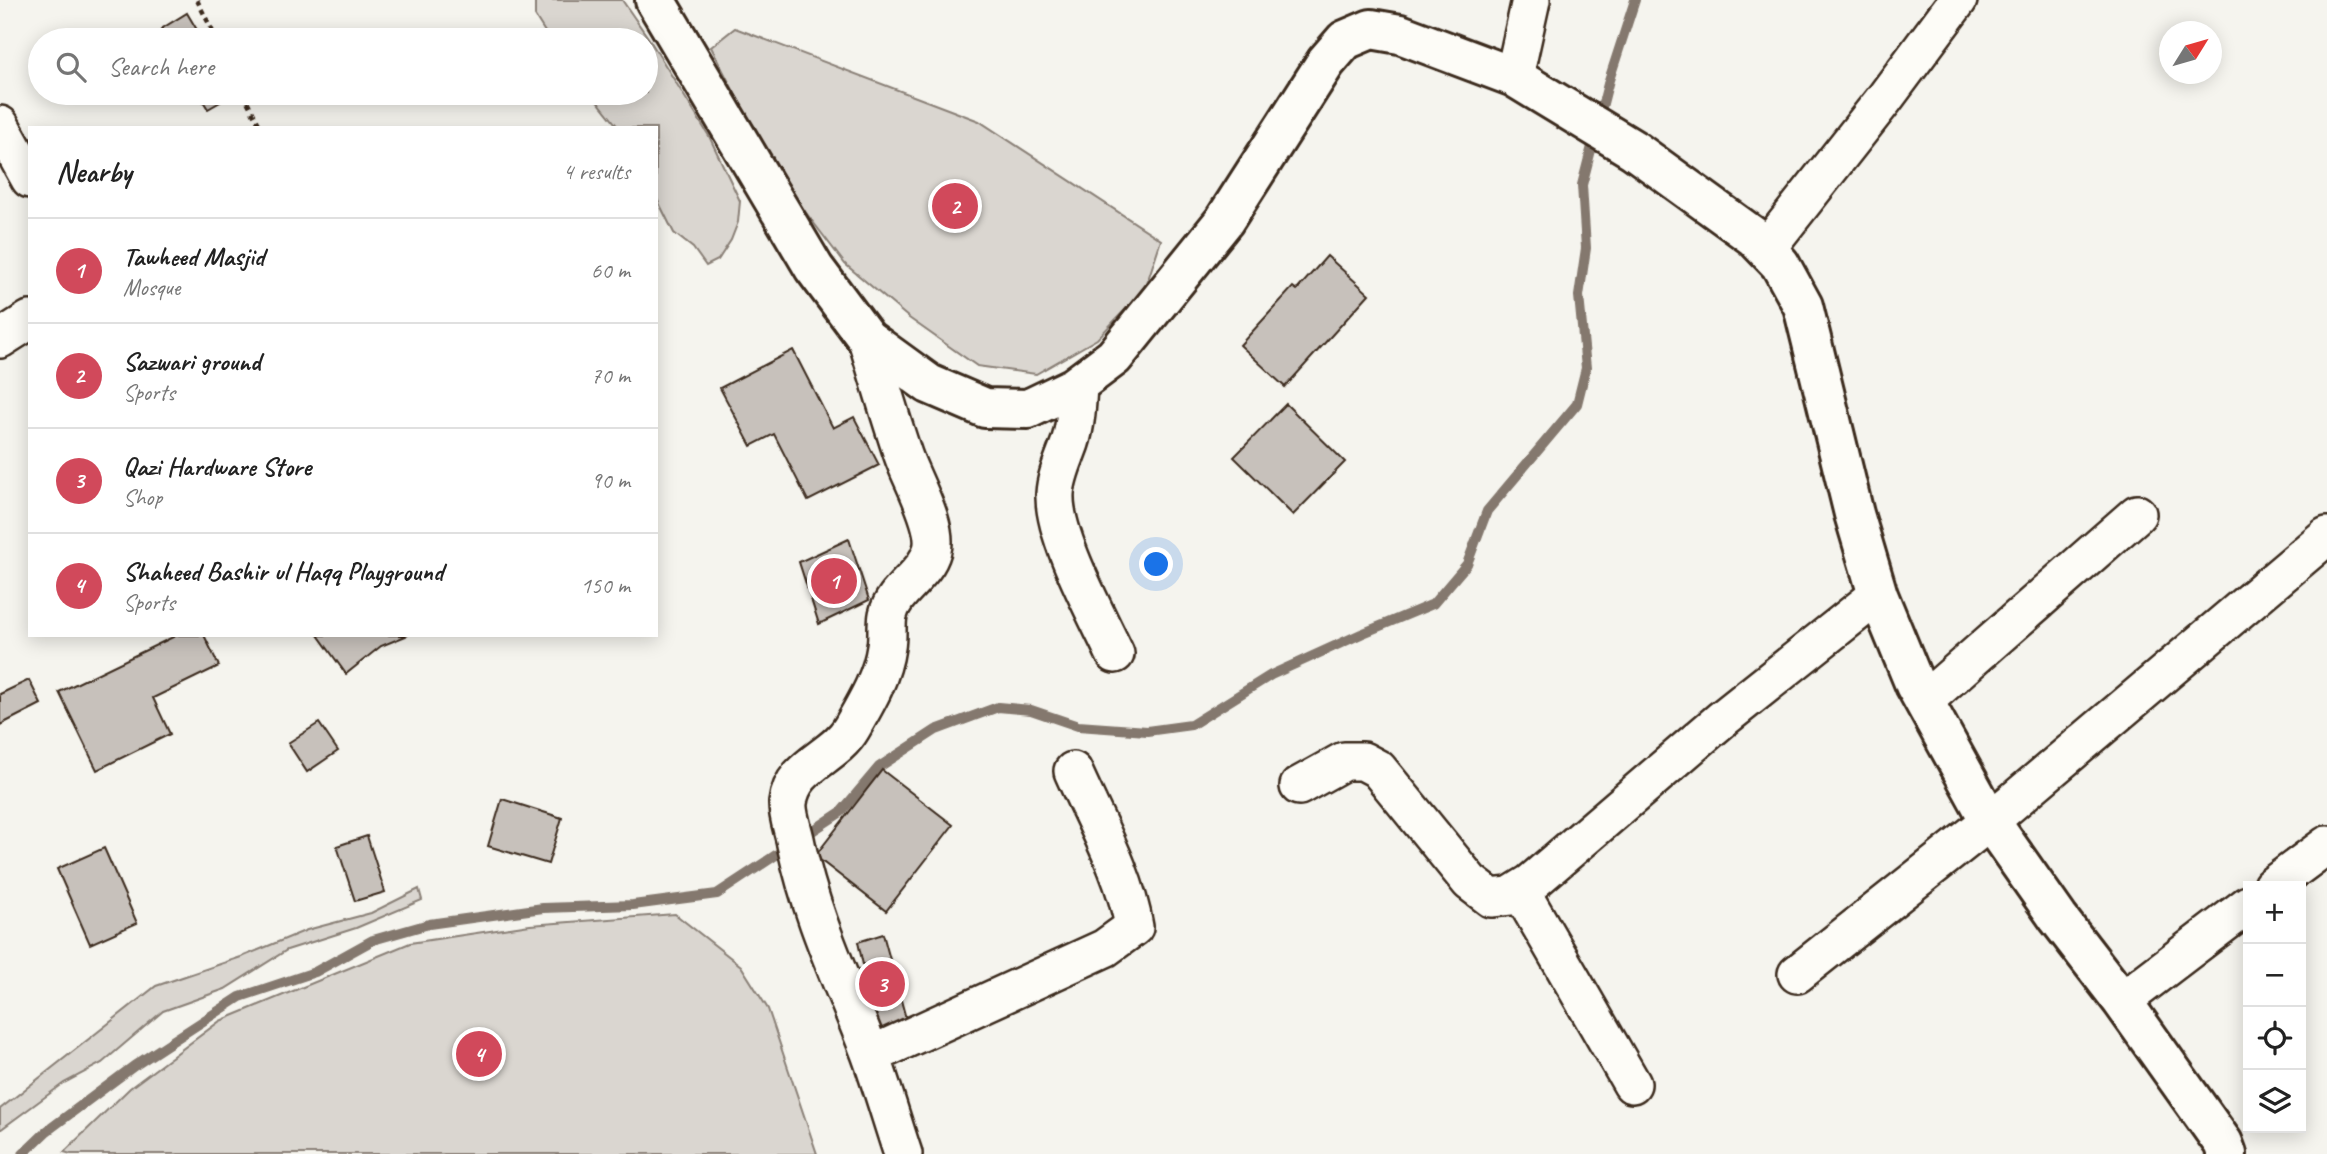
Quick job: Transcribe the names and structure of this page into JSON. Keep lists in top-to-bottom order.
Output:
{
  "north": "top right",
  "page": {
    "search": "Search here",
    "heading": ["Nearby", "4 results"],
    "pins": [
      "2",
      "1",
      "3",
      "4"
    ],
    "list": [
      {
        "mark": "1",
        "name": "Tawheed Masjid",
        "note": "Mosque",
        "value": "60 m"
      },
      {
        "mark": "2",
        "name": "Sazwari ground",
        "note": "Sports",
        "value": "70 m"
      },
      {
        "mark": "3",
        "name": "Qazi Hardware Store",
        "note": "Shop",
        "value": "90 m"
      },
      {
        "mark": "4",
        "name": "Shaheed Bashir ul Haqq Playground",
        "note": "Sports",
        "value": "150 m"
      }
    ],
    "map_buttons": ["+", "−"]
  }
}
